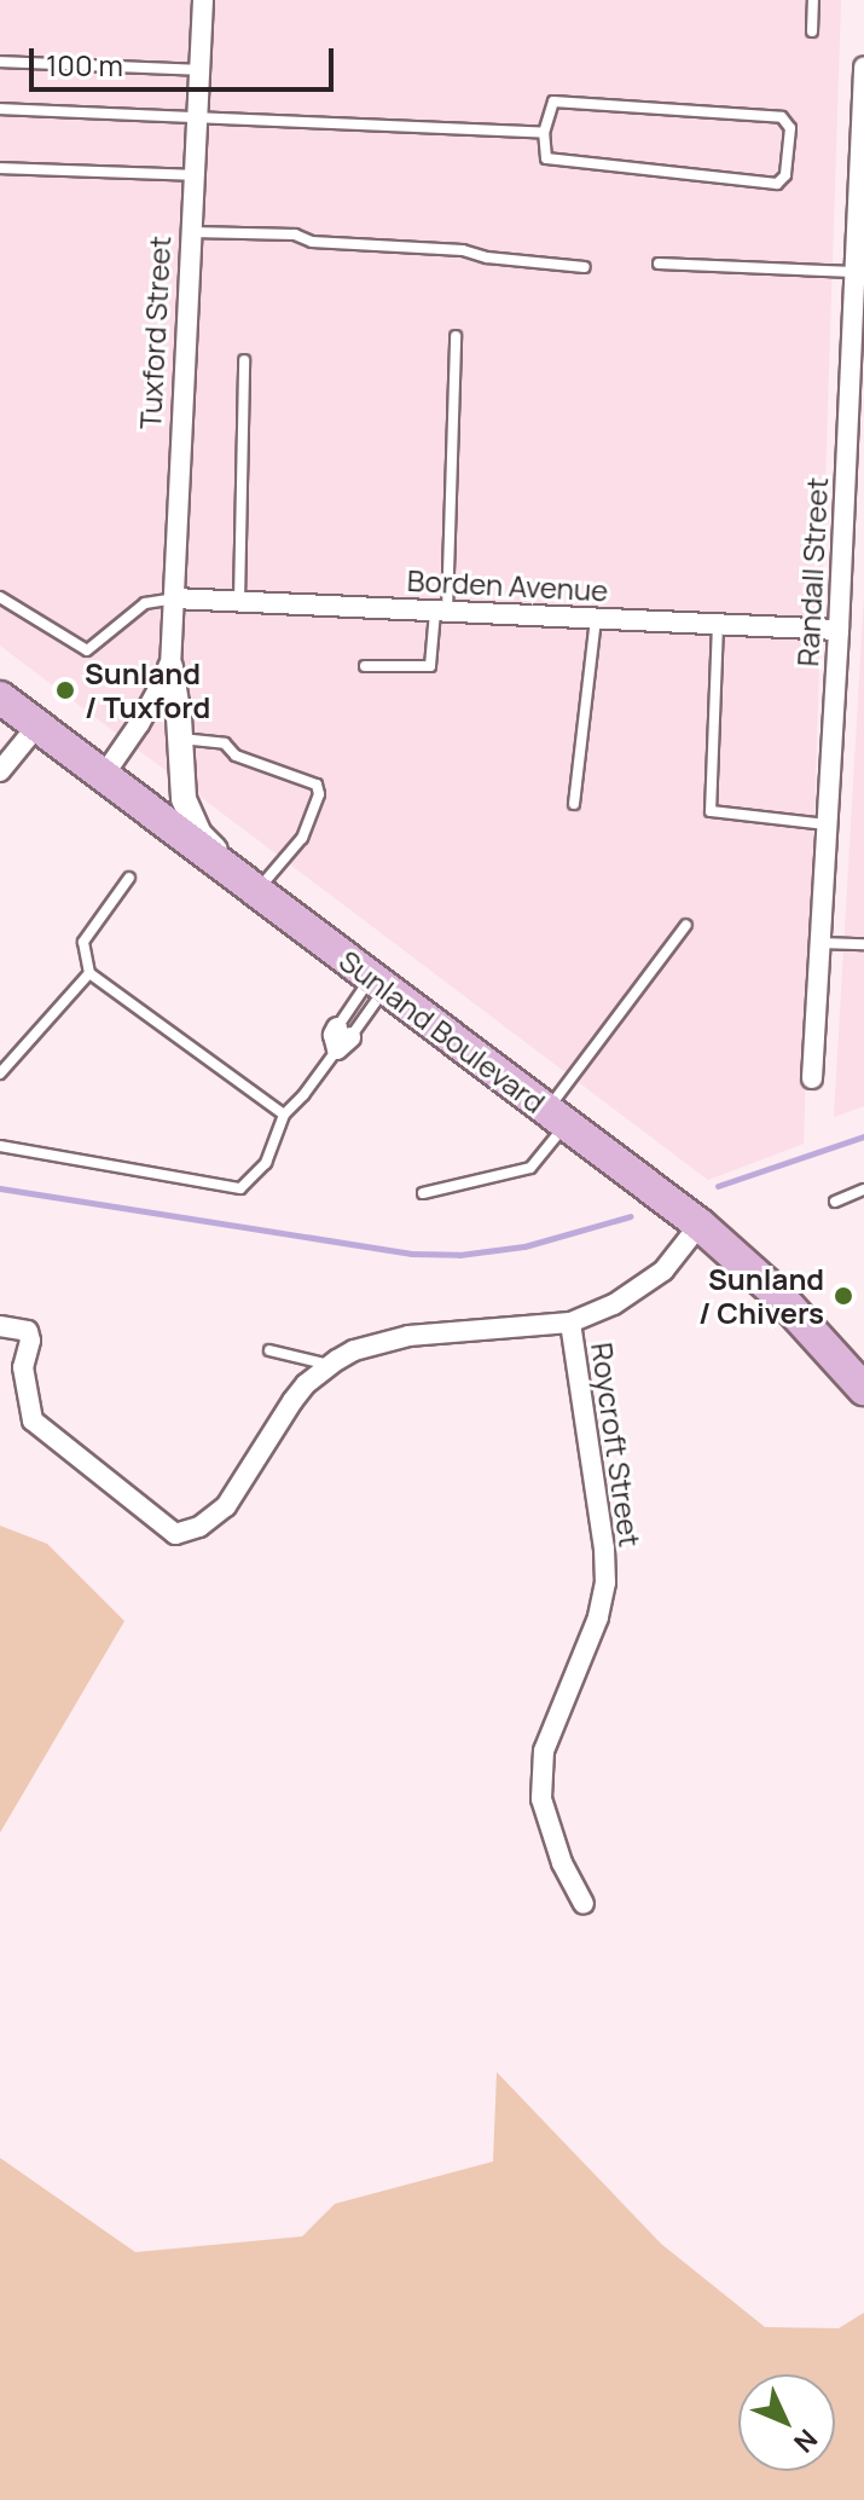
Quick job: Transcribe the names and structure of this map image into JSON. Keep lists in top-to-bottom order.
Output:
{
  "streets": {
    "main road": ["Sunland Boulevard"],
    "street": [
      "Tuxford Street",
      "Randall Street",
      "Borden Avenue",
      "Roycroft Street"
    ]
  },
  "crossings": [
    ["Tuxford Street", "Borden Avenue"],
    ["Tuxford Street", "Sunland Boulevard"],
    ["Randall Street", "Borden Avenue"]
  ],
  "places": ["Sunland / Tuxford", "Sunland / Chivers"],
  "scale_bar": "100 m",
  "north": "bottom right"
}
